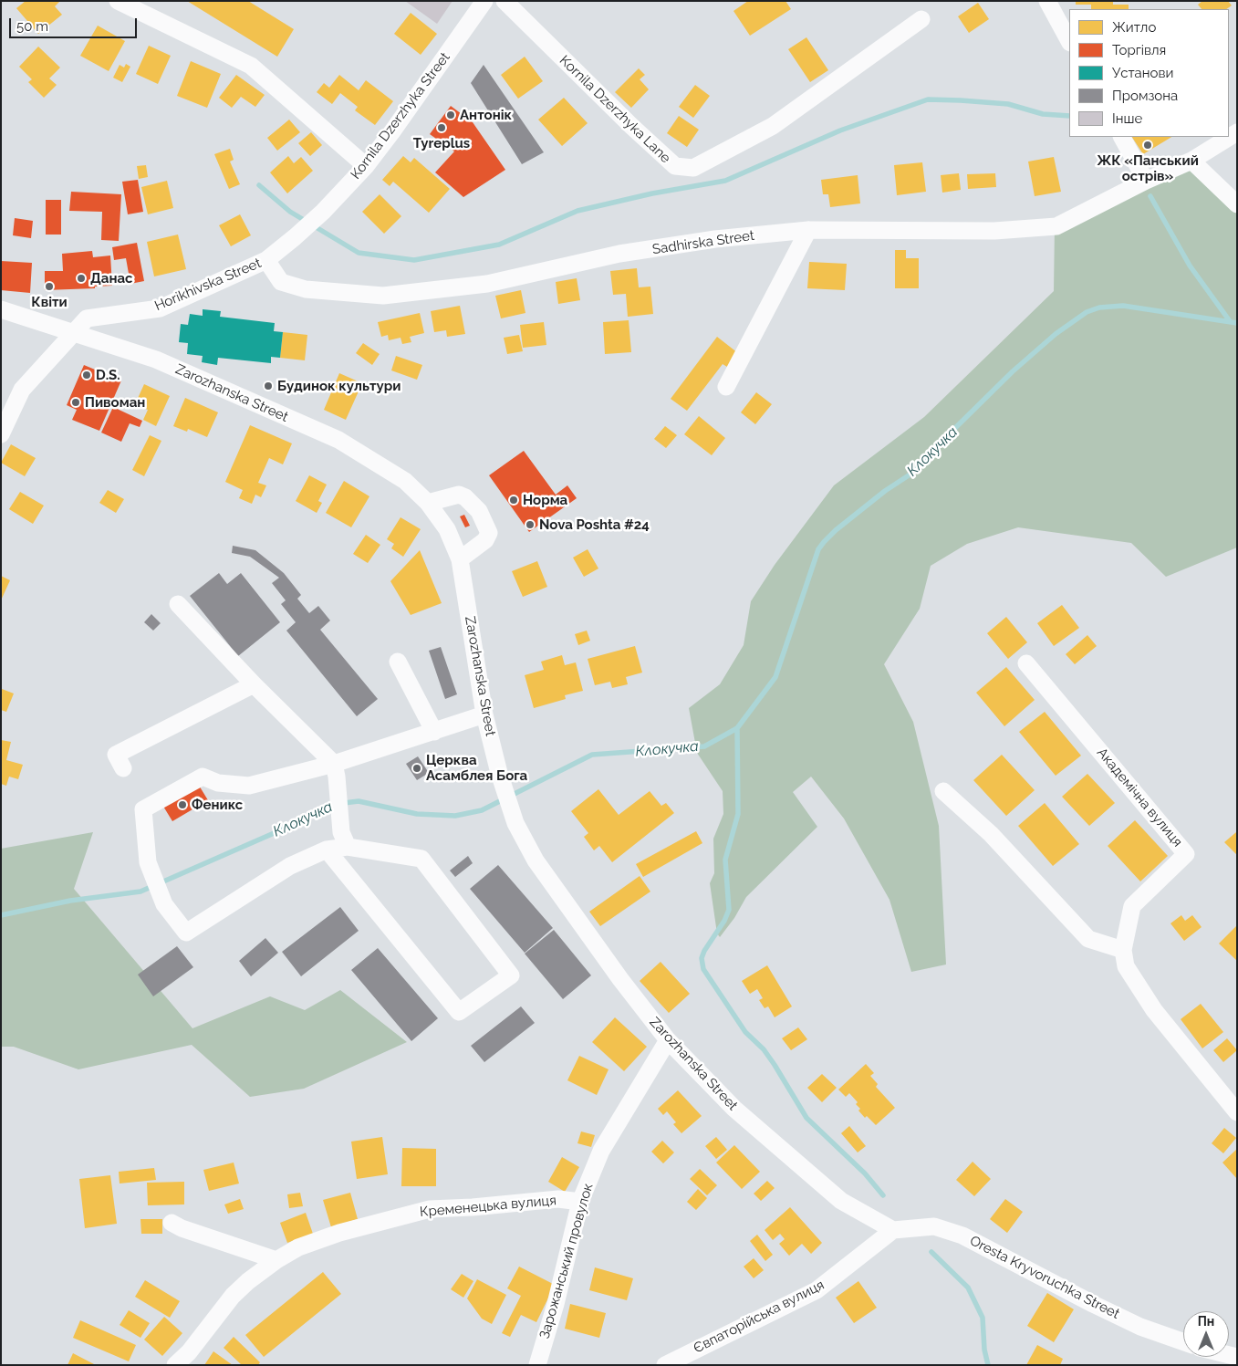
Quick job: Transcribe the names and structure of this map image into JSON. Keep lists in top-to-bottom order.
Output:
{
  "streets": {
    "street": [
      "Kornila Dzerzhyka Lane",
      "Kornila Dzerzhyka Street",
      "Sadhirska Street",
      "Horikhivska Street",
      "Zarozhanska Street",
      "Академічна вулиця",
      "Кременецька вулиця",
      "Зарожанський провулок",
      "Oresta Kryvoruchka Street",
      "Євпаторійська вулиця"
    ]
  },
  "crossings": [
    ["Kornila Dzerzhyka Street", "Sadhirska Street"],
    ["Kornila Dzerzhyka Street", "Horikhivska Street"],
    ["Sadhirska Street", "Horikhivska Street"],
    ["Horikhivska Street", "Zarozhanska Street"],
    ["Zarozhanska Street", "Зарожанський провулок"],
    ["Zarozhanska Street", "Oresta Kryvoruchka Street"],
    ["Zarozhanska Street", "Євпаторійська вулиця"],
    ["Кременецька вулиця", "Зарожанський провулок"],
    ["Oresta Kryvoruchka Street", "Євпаторійська вулиця"]
  ],
  "water": ["Клокучка"],
  "places": [
    "Антонік",
    "Tyreplus",
    "ЖК «Панський острів»",
    "Данас",
    "Квіти",
    "D.S.",
    "Будинок культури",
    "Пивоман",
    "Норма",
    "Nova Poshta #24",
    "Церква Асамблея Бога",
    "Феникс"
  ],
  "legend": [
    "Житло",
    "Торгівля",
    "Установи",
    "Промзона",
    "Інше"
  ],
  "scale_bar": "50 m",
  "north": "top"
}
